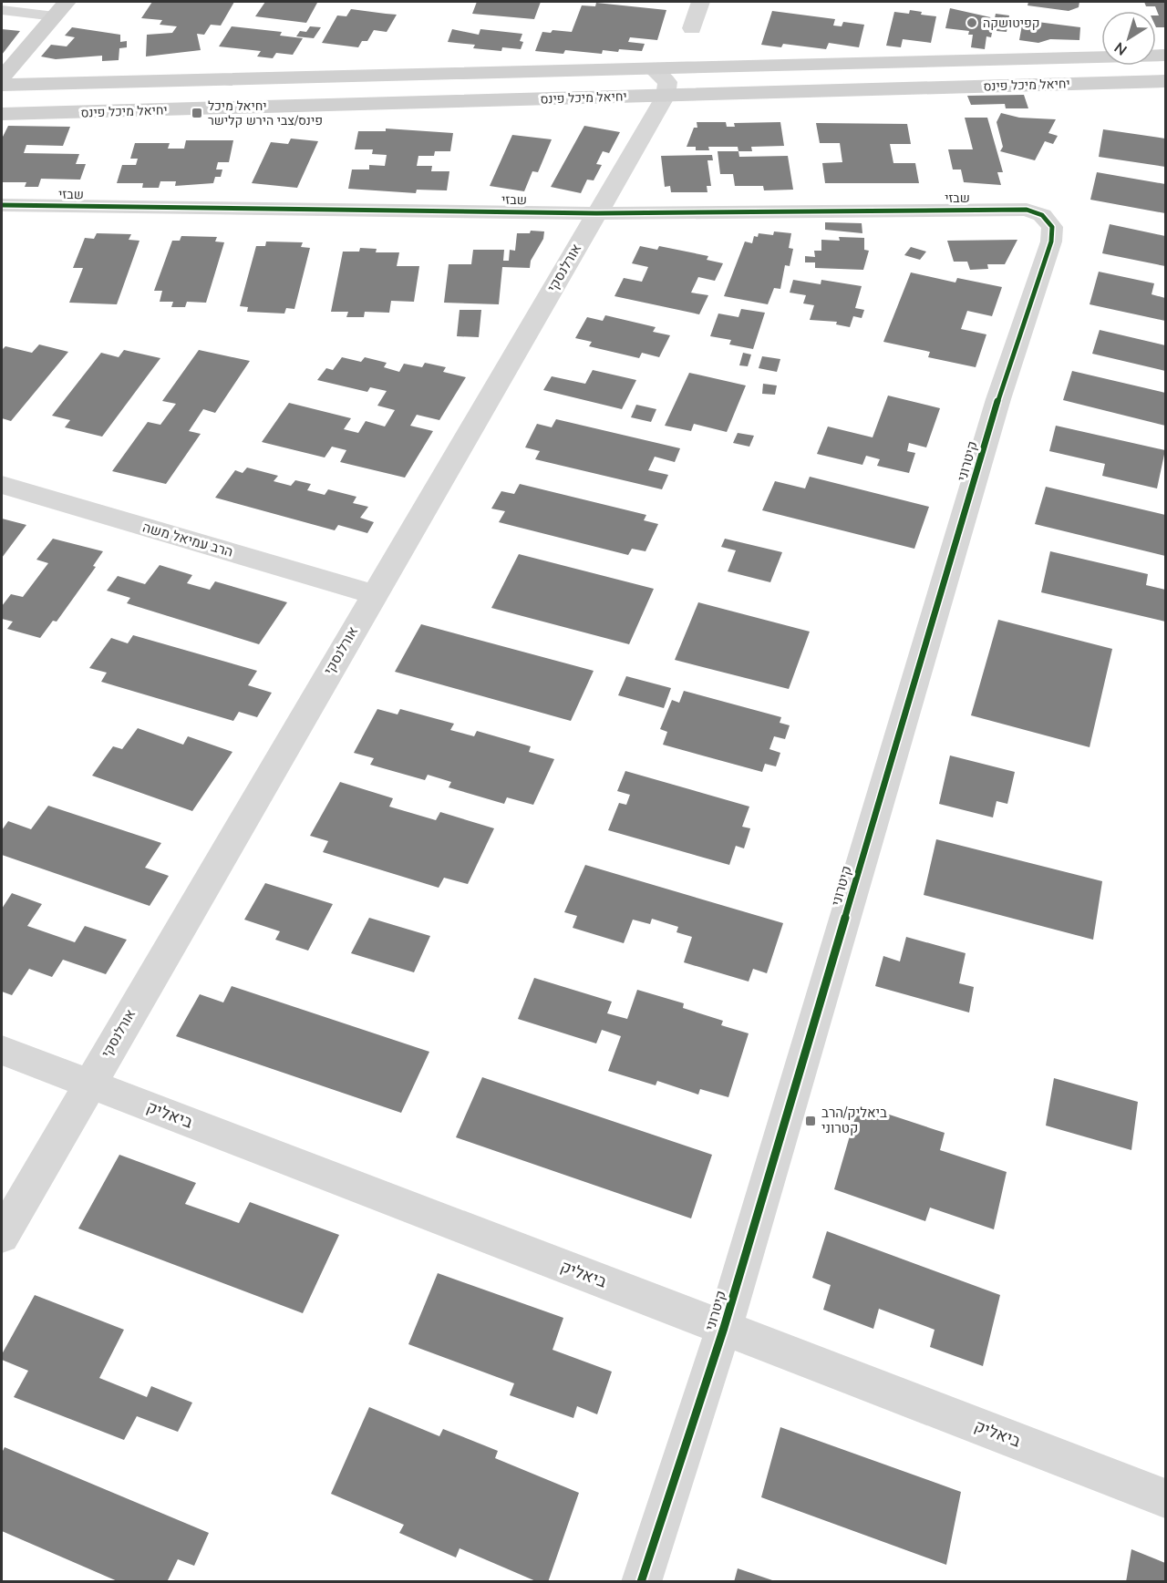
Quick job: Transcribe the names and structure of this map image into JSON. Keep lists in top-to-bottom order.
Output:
{
  "streets": {
    "main road": ["יחיאל מיכל פינס"],
    "street": [
      "שבזי",
      "אורלנסקי",
      "קיטרוני",
      "הרב עמיאל משה",
      "ביאליק"
    ]
  },
  "crossings": [
    ["יחיאל מיכל פינס", "אורלנסקי"],
    ["שבזי", "אורלנסקי"],
    ["שבזי", "קיטרוני"],
    ["אורלנסקי", "הרב עמיאל משה"],
    ["אורלנסקי", "ביאליק"],
    ["קיטרוני", "ביאליק"]
  ],
  "places": {
    "other": ["קפיטושקה"],
    "transit": ["יחיאל מיכל פינס/צבי הירש קלישר", "ביאליק/הרב קטרוני"]
  },
  "north": "bottom left"
}
